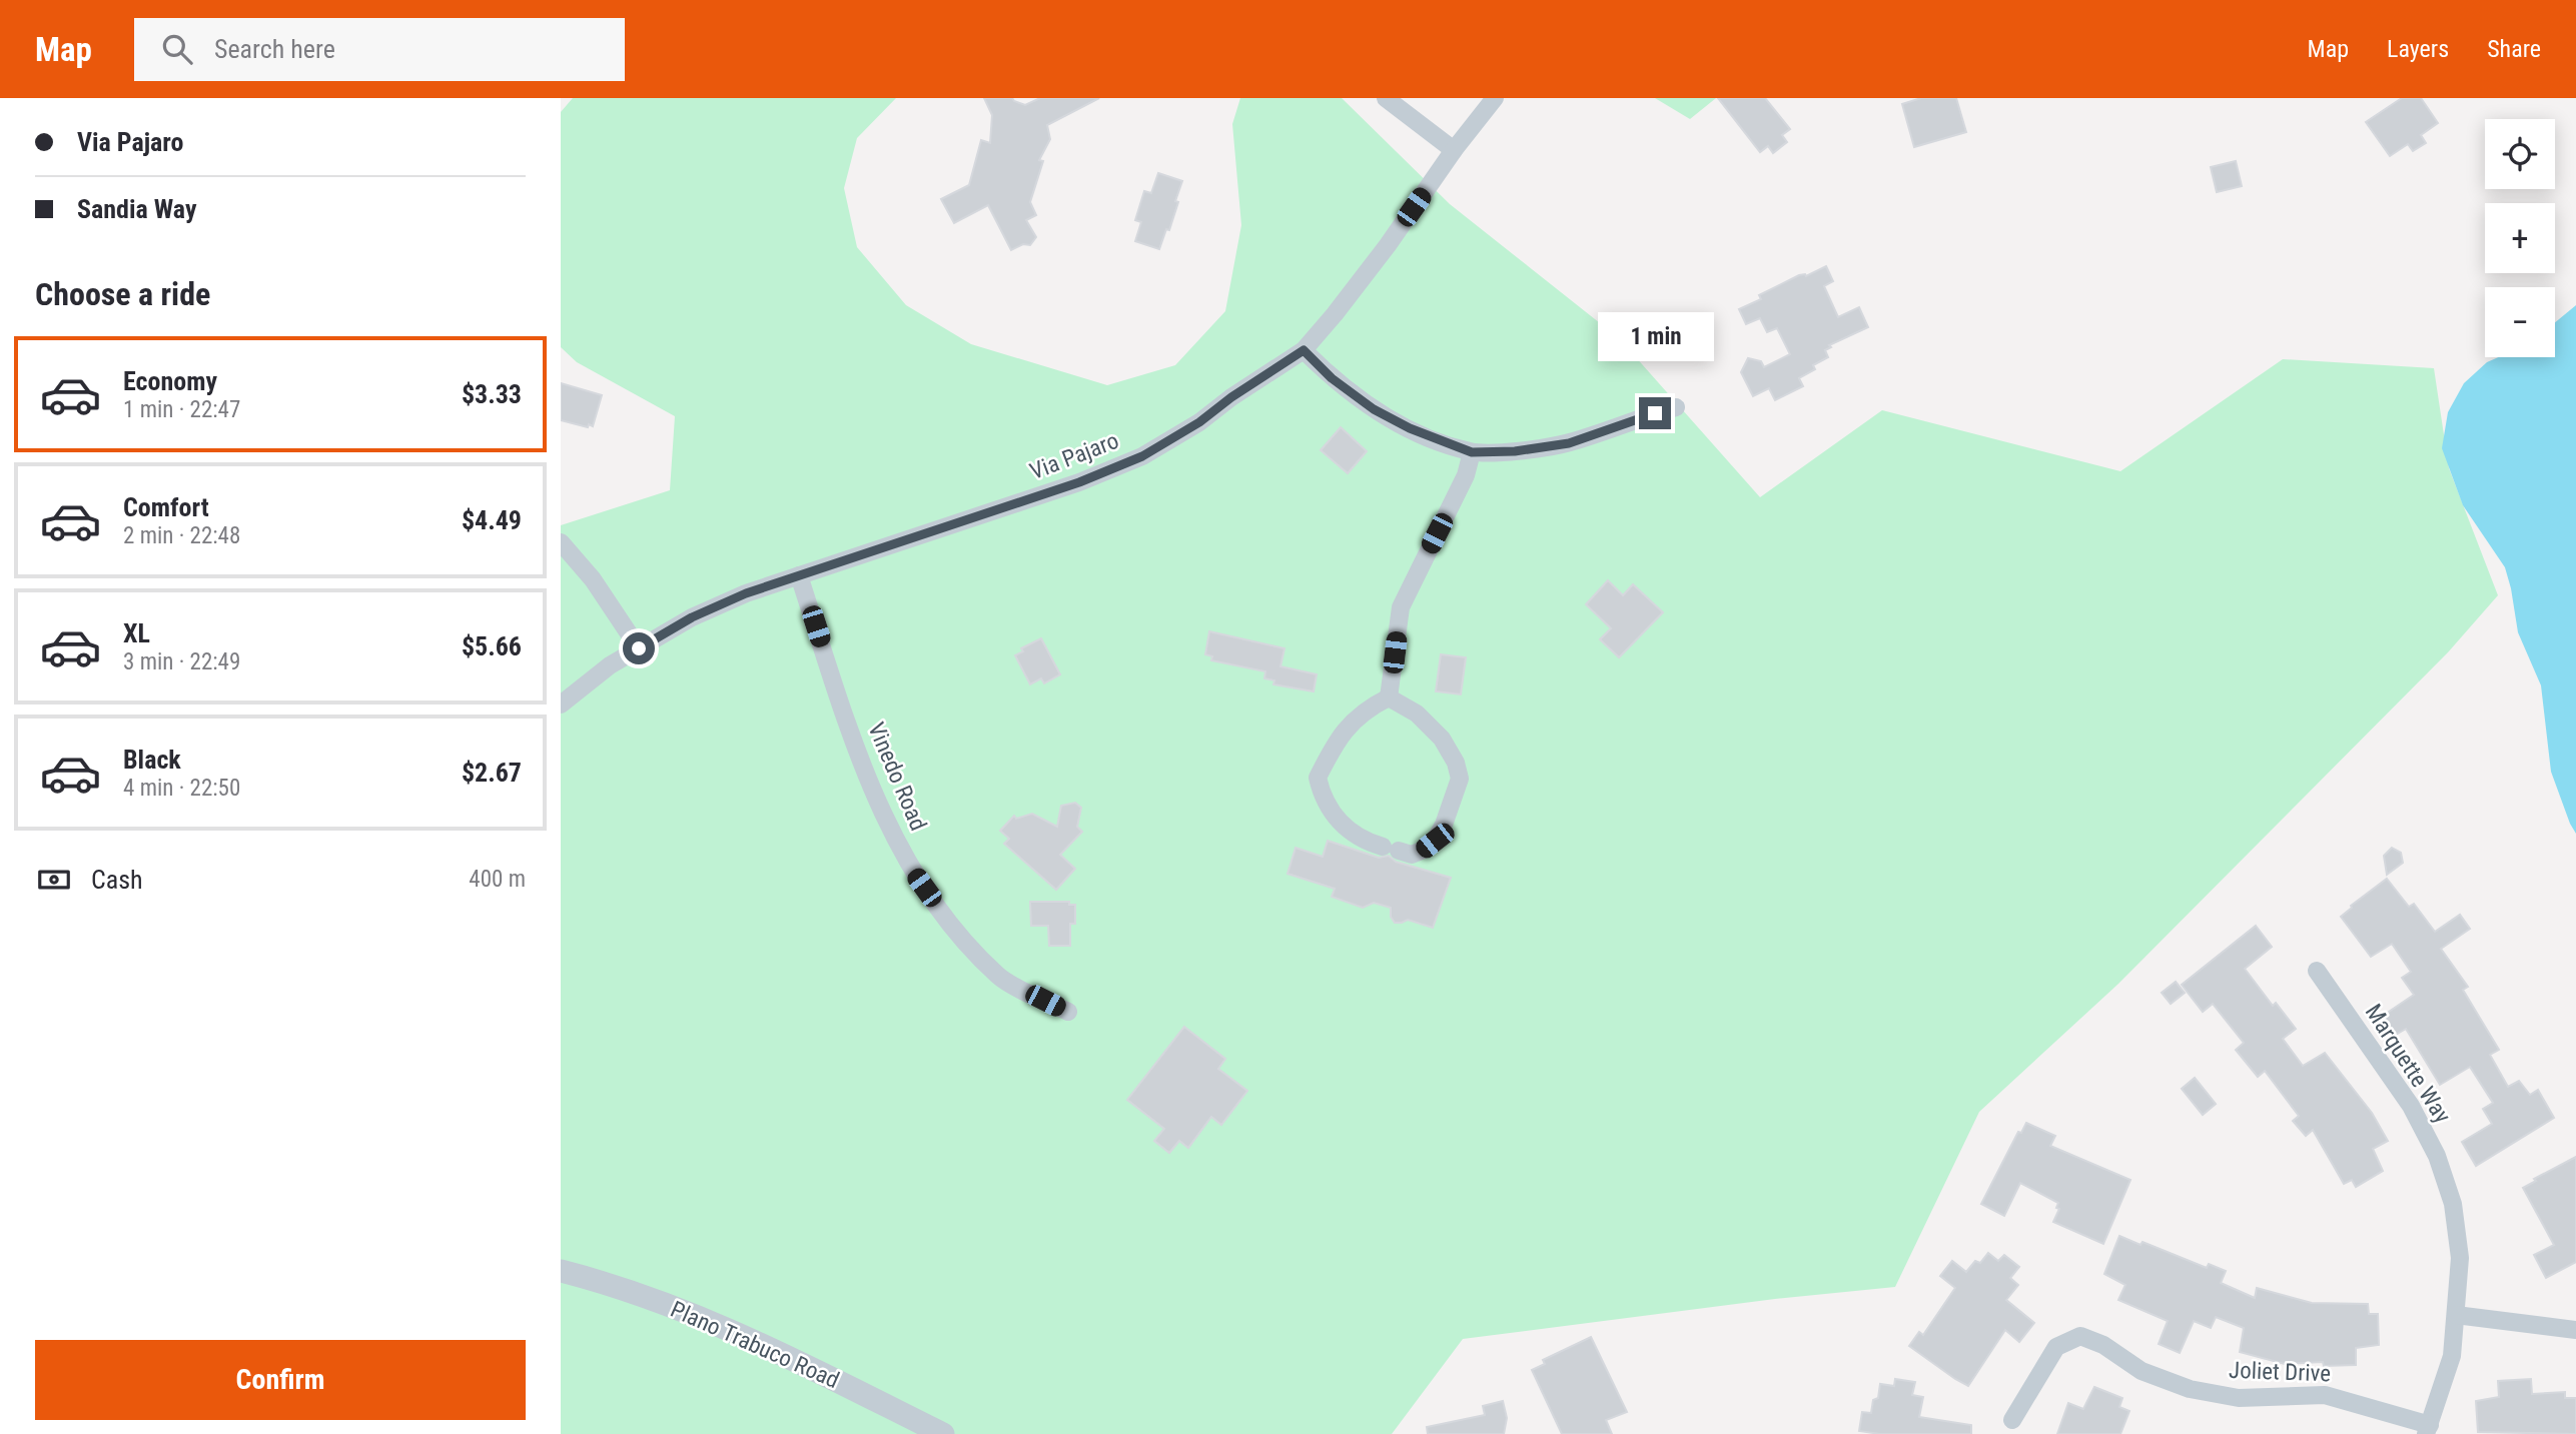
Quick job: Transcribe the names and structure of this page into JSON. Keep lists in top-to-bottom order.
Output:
{
  "streets": {
    "street": [
      "Via Pajaro",
      "Vinedo Road",
      "Marquette Way",
      "Plano Trabuco Road",
      "Joliet Drive"
    ]
  },
  "crossings": [
    ["Via Pajaro", "Vinedo Road"],
    ["Marquette Way", "Joliet Drive"]
  ],
  "page": {
    "header": "Map",
    "search": "Search here",
    "nav": ["Map", "Layers", "Share"],
    "banner": ["Via Pajaro", "Sandia Way"],
    "map_buttons": ["+", "−"],
    "heading": "Choose a ride",
    "bubble": "1 min",
    "list": [
      {
        "name": "Economy",
        "note": "1 min · 22:47",
        "value": "$3.33"
      },
      {
        "name": "Comfort",
        "note": "2 min · 22:48",
        "value": "$4.49"
      },
      {
        "name": "XL",
        "note": "3 min · 22:49",
        "value": "$5.66"
      },
      {
        "name": "Black",
        "note": "4 min · 22:50",
        "value": "$2.67"
      }
    ],
    "pay": ["Cash", "400 m"],
    "buttons": "Confirm"
  }
}
